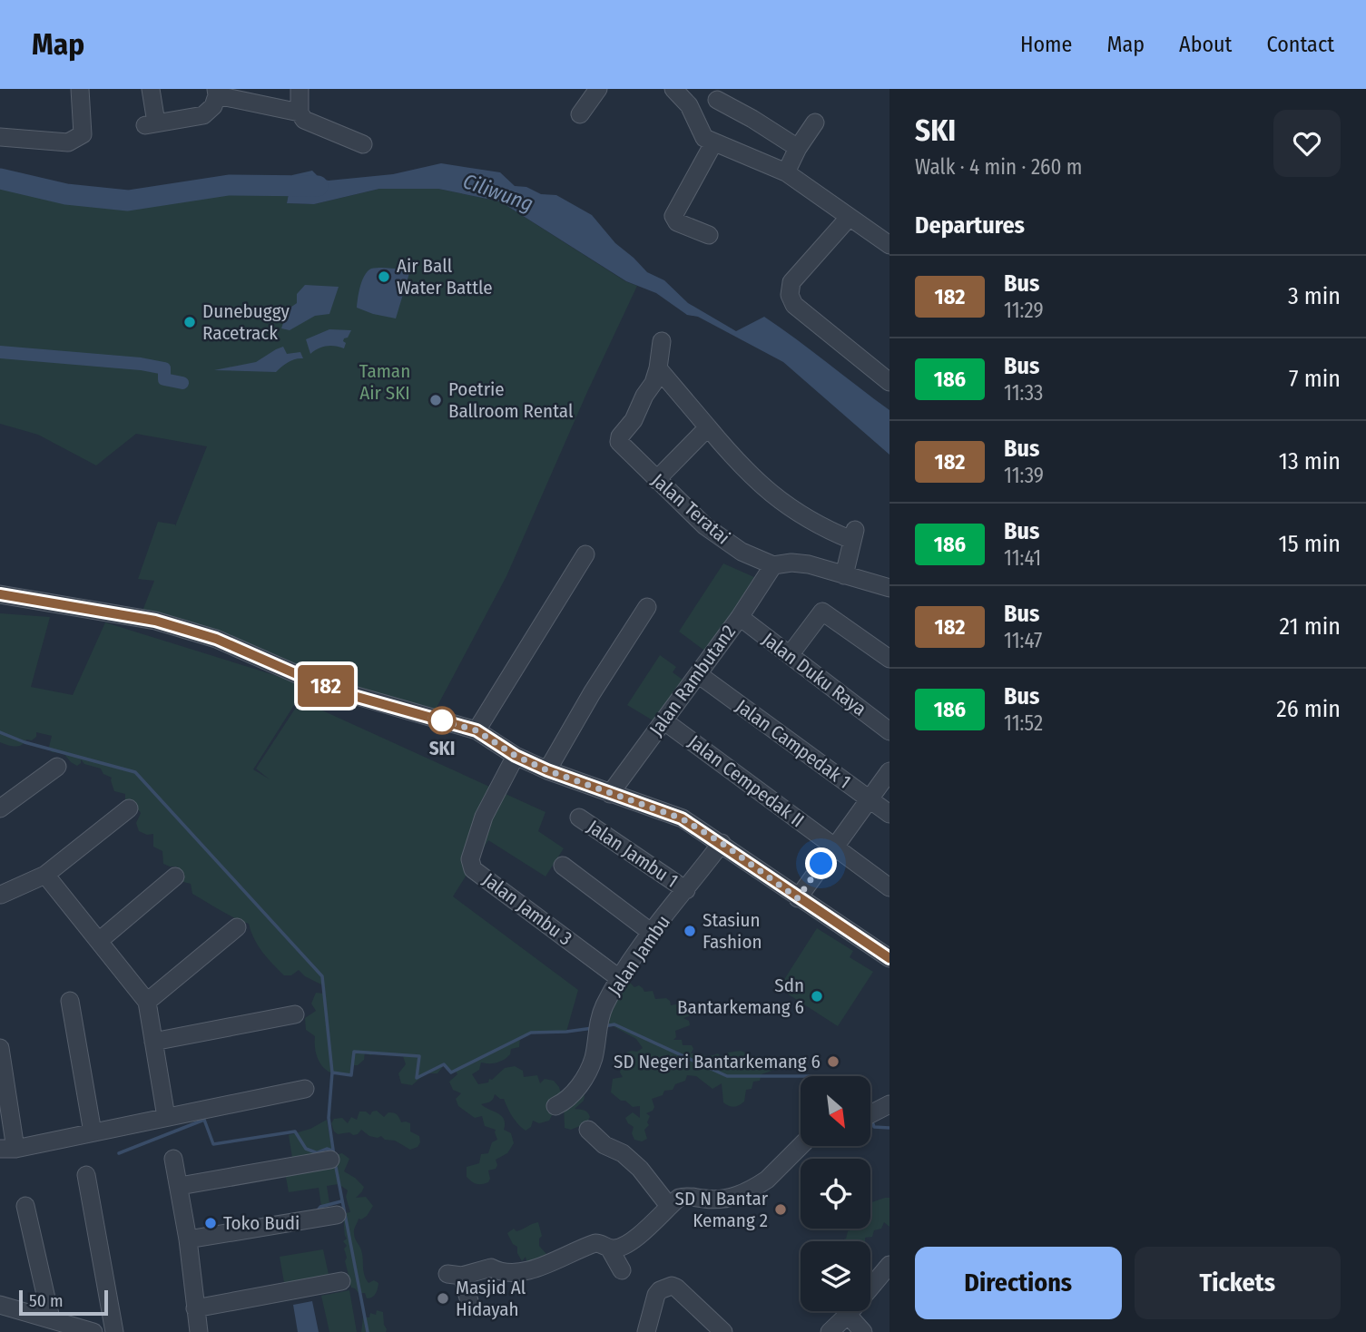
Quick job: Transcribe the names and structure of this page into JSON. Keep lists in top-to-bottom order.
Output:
{
  "streets": {
    "street": [
      "Jalan Teratai",
      "Jalan Duku Raya",
      "Jalan Rambutan2",
      "Jalan Campedak 1",
      "Jalan Cempedak II",
      "Jalan Jambu 1",
      "Jalan Jambu 3",
      "Jalan Jambu"
    ]
  },
  "crossings": [
    ["Jalan Teratai", "Jalan Rambutan2"],
    ["Jalan Duku Raya", "Jalan Rambutan2"],
    ["Jalan Rambutan2", "Jalan Campedak 1"],
    ["Jalan Rambutan2", "Jalan Cempedak II"],
    ["Jalan Jambu 1", "Jalan Jambu"],
    ["Jalan Jambu 3", "Jalan Jambu"]
  ],
  "water": ["Ciliwung"],
  "parks": ["Taman Air SKI"],
  "places": [
    "Air Ball Water Battle",
    "Dunebuggy Racetrack",
    "Poetrie Ballroom Rental",
    "SKI",
    "Stasiun Fashion",
    "Sdn Bantarkemang 6",
    "SD Negeri Bantarkemang 6",
    "SD N Bantar Kemang 2",
    "Toko Budi",
    "Masjid Al Hidayah"
  ],
  "lines": ["bus line 182"],
  "scale_bar": "50 m",
  "north": "bottom right",
  "page": {
    "header": "Map",
    "nav": [
      "Home",
      "Map",
      "About",
      "Contact"
    ],
    "on_map": "182",
    "heading": [
      ["SKI", "Walk · 4 min · 260 m"],
      "Departures"
    ],
    "list": [
      {
        "mark": "182",
        "name": "Bus",
        "note": "11:29",
        "value": "3 min"
      },
      {
        "mark": "186",
        "name": "Bus",
        "note": "11:33",
        "value": "7 min"
      },
      {
        "mark": "182",
        "name": "Bus",
        "note": "11:39",
        "value": "13 min"
      },
      {
        "mark": "186",
        "name": "Bus",
        "note": "11:41",
        "value": "15 min"
      },
      {
        "mark": "182",
        "name": "Bus",
        "note": "11:47",
        "value": "21 min"
      },
      {
        "mark": "186",
        "name": "Bus",
        "note": "11:52",
        "value": "26 min"
      }
    ],
    "buttons": ["Directions", "Tickets"],
    "scale": "50 m"
  }
}
